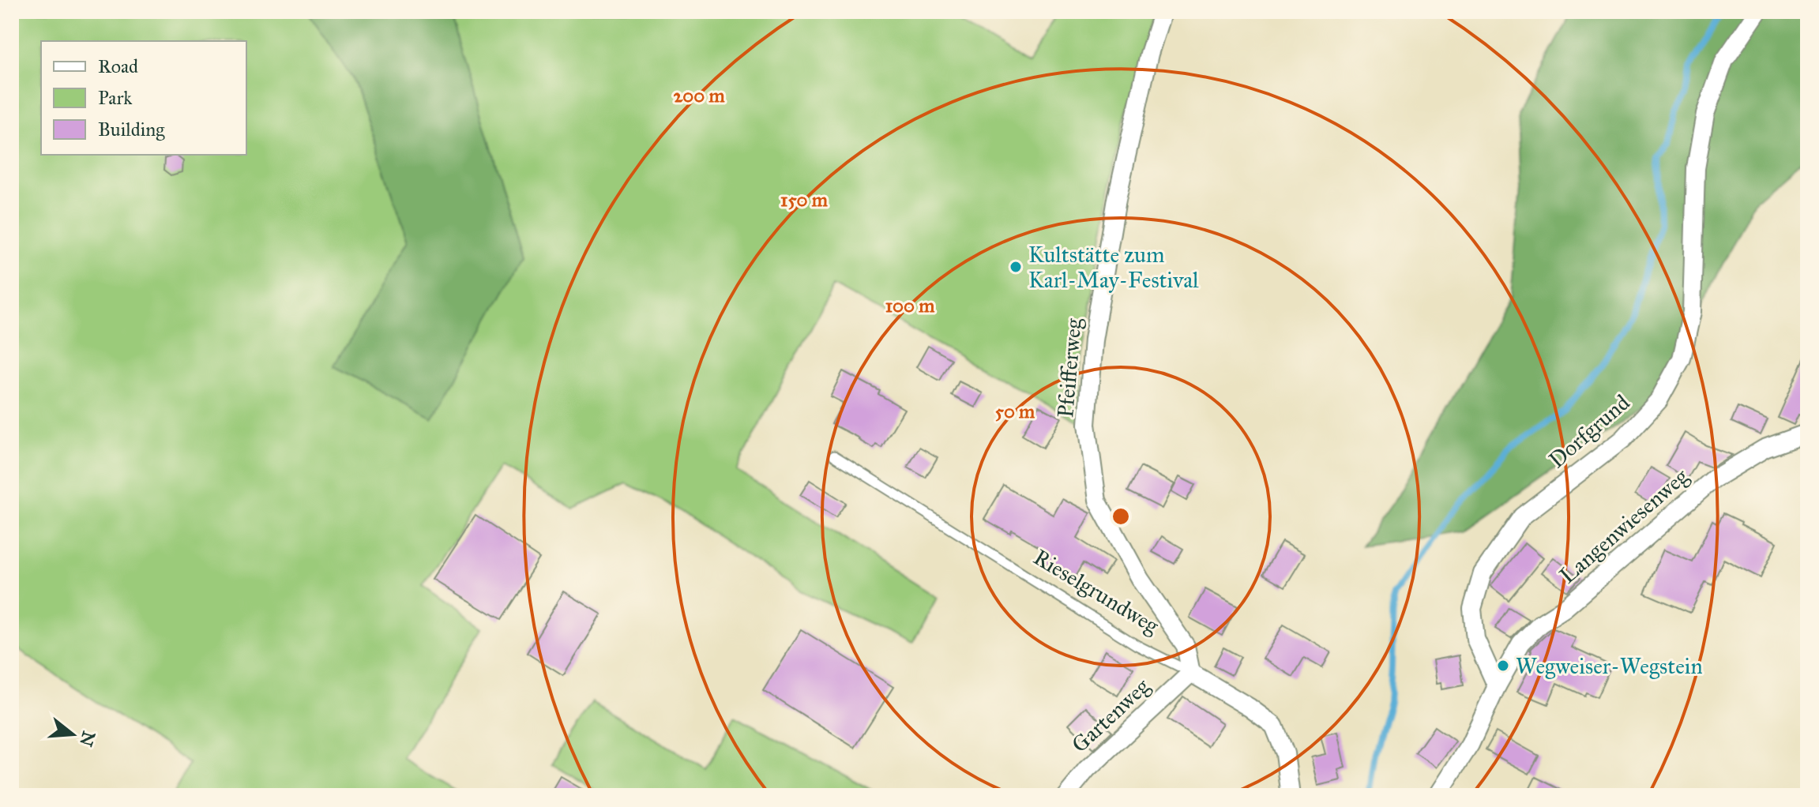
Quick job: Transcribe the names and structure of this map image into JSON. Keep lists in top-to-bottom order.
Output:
{
  "streets": {
    "street": [
      "Pfeifferweg",
      "Dorfgrund",
      "Langenwiesenweg",
      "Rieselgrundweg",
      "Gartenweg"
    ]
  },
  "crossings": [
    ["Pfeifferweg", "Rieselgrundweg"],
    ["Pfeifferweg", "Gartenweg"],
    ["Dorfgrund", "Langenwiesenweg"],
    ["Rieselgrundweg", "Gartenweg"]
  ],
  "places": ["Kultstätte zum Karl-May-Festival", "Wegweiser-Wegstein"],
  "legend": ["Road", "Park", "Building"],
  "north": "right",
  "rings": [
    "200 m",
    "150 m",
    "100 m",
    "50 m"
  ]
}
